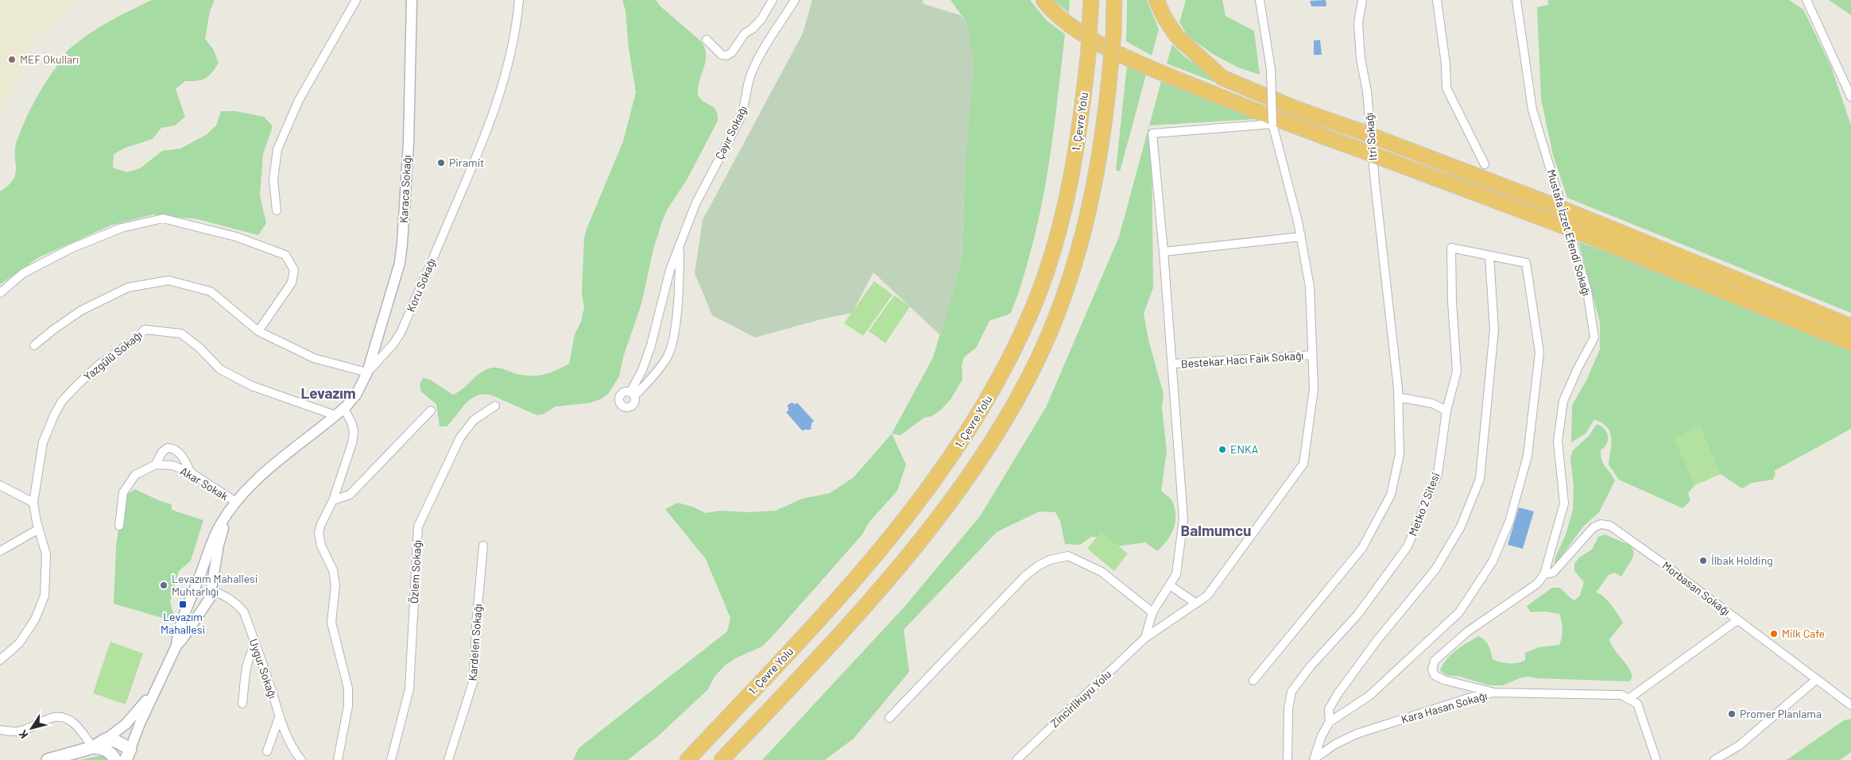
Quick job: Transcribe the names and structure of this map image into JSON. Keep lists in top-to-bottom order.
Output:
{
  "streets": {
    "highway": ["1. Çevre Yolu"],
    "street": [
      "Çayır Sokağı",
      "Itri Sokağı",
      "Karaca Sokağı",
      "Mustafa İzzet Efendi Sokağı",
      "Koru Sokağı",
      "Yazgülü Sokağı",
      "Bestekar Hacı Faik Sokağı",
      "Akar Sokak",
      "Metko 2 Sitesi",
      "Özlem Sokağı",
      "Morbasan Sokağı",
      "Kardelen Sokağı",
      "Uygur Sokağı",
      "Zincirlikuyu Yolu",
      "Kara Hasan Sokağı"
    ]
  },
  "crossings": [
    ["Karaca Sokağı", "Koru Sokağı"],
    ["Mustafa İzzet Efendi Sokağı", "Morbasan Sokağı"],
    ["Mustafa İzzet Efendi Sokağı", "Kara Hasan Sokağı"],
    ["Koru Sokağı", "Yazgülü Sokağı"],
    ["Koru Sokağı", "Akar Sokak"],
    ["Koru Sokağı", "Uygur Sokağı"],
    ["Bestekar Hacı Faik Sokağı", "Zincirlikuyu Yolu"],
    ["Metko 2 Sitesi", "Kara Hasan Sokağı"]
  ],
  "districts": ["Levazım", "Balmumcu"],
  "places": {
    "other": [
      "MEF Okulları",
      "Piramit",
      "ENKA",
      "İlbak Holding",
      "Levazım Mahallesi Muhtarlığı",
      "Milk Cafe",
      "Promer Planlama"
    ],
    "transit": ["Levazım Mahallesi"]
  },
  "north": "bottom left"
}
